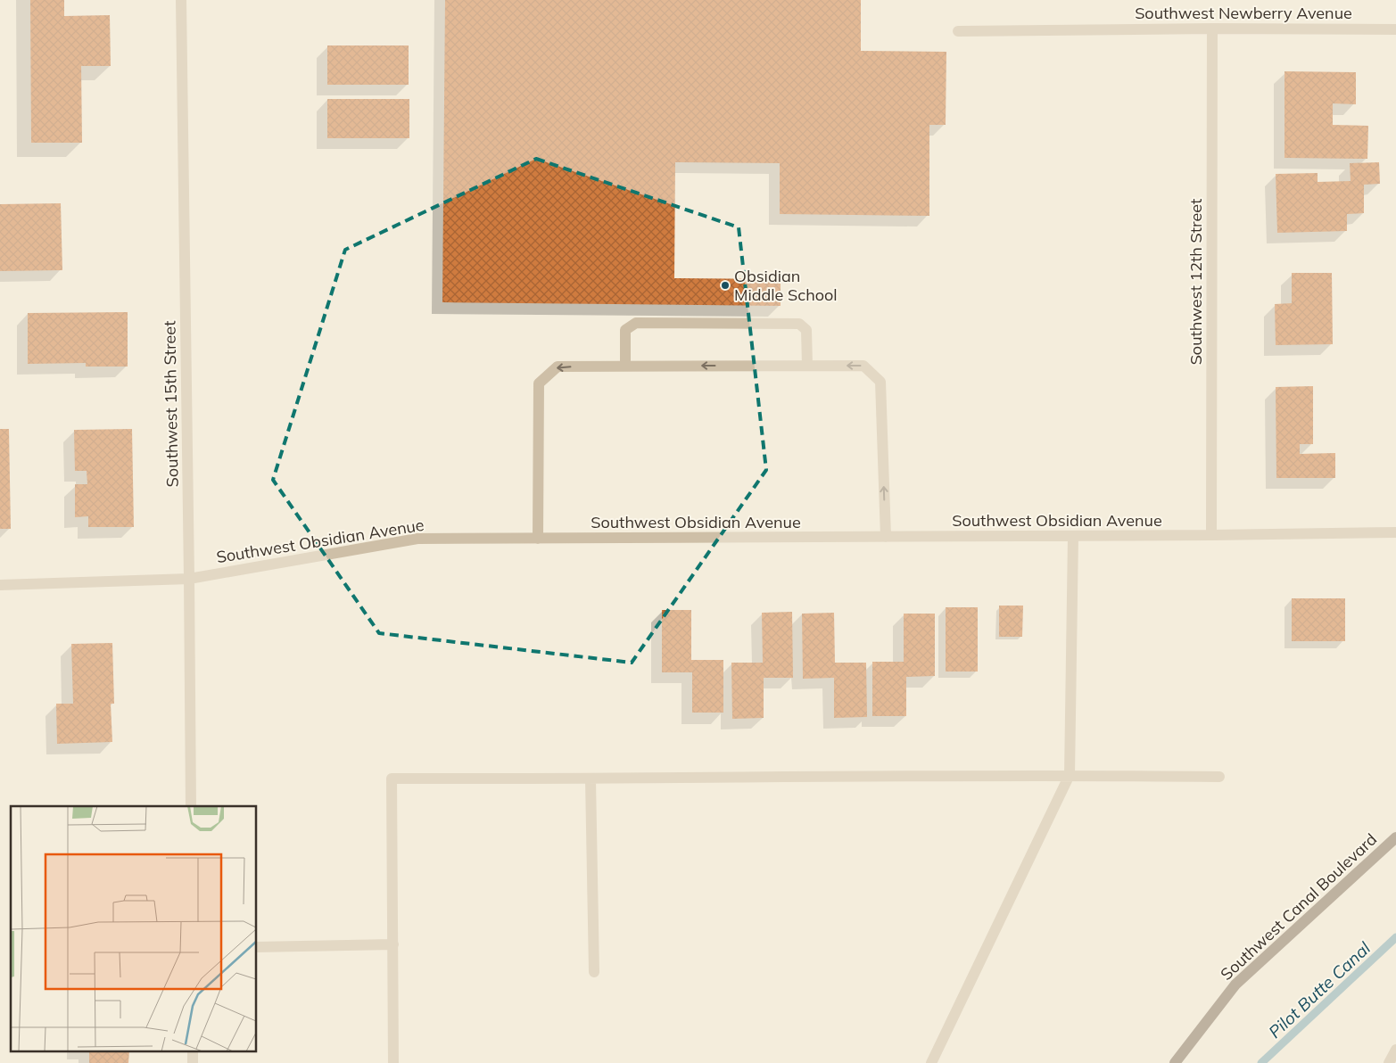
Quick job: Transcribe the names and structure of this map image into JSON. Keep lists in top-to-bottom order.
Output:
{
  "streets": {
    "main road": ["Southwest Canal Boulevard"],
    "street": [
      "Southwest Newberry Avenue",
      "Southwest 12th Street",
      "Southwest 15th Street",
      "Southwest Obsidian Avenue"
    ]
  },
  "crossings": [
    ["Southwest Newberry Avenue", "Southwest 12th Street"],
    ["Southwest 12th Street", "Southwest Obsidian Avenue"],
    ["Southwest 15th Street", "Southwest Obsidian Avenue"]
  ],
  "water": ["Pilot Butte Canal"],
  "places": ["Obsidian Middle School"]
}
